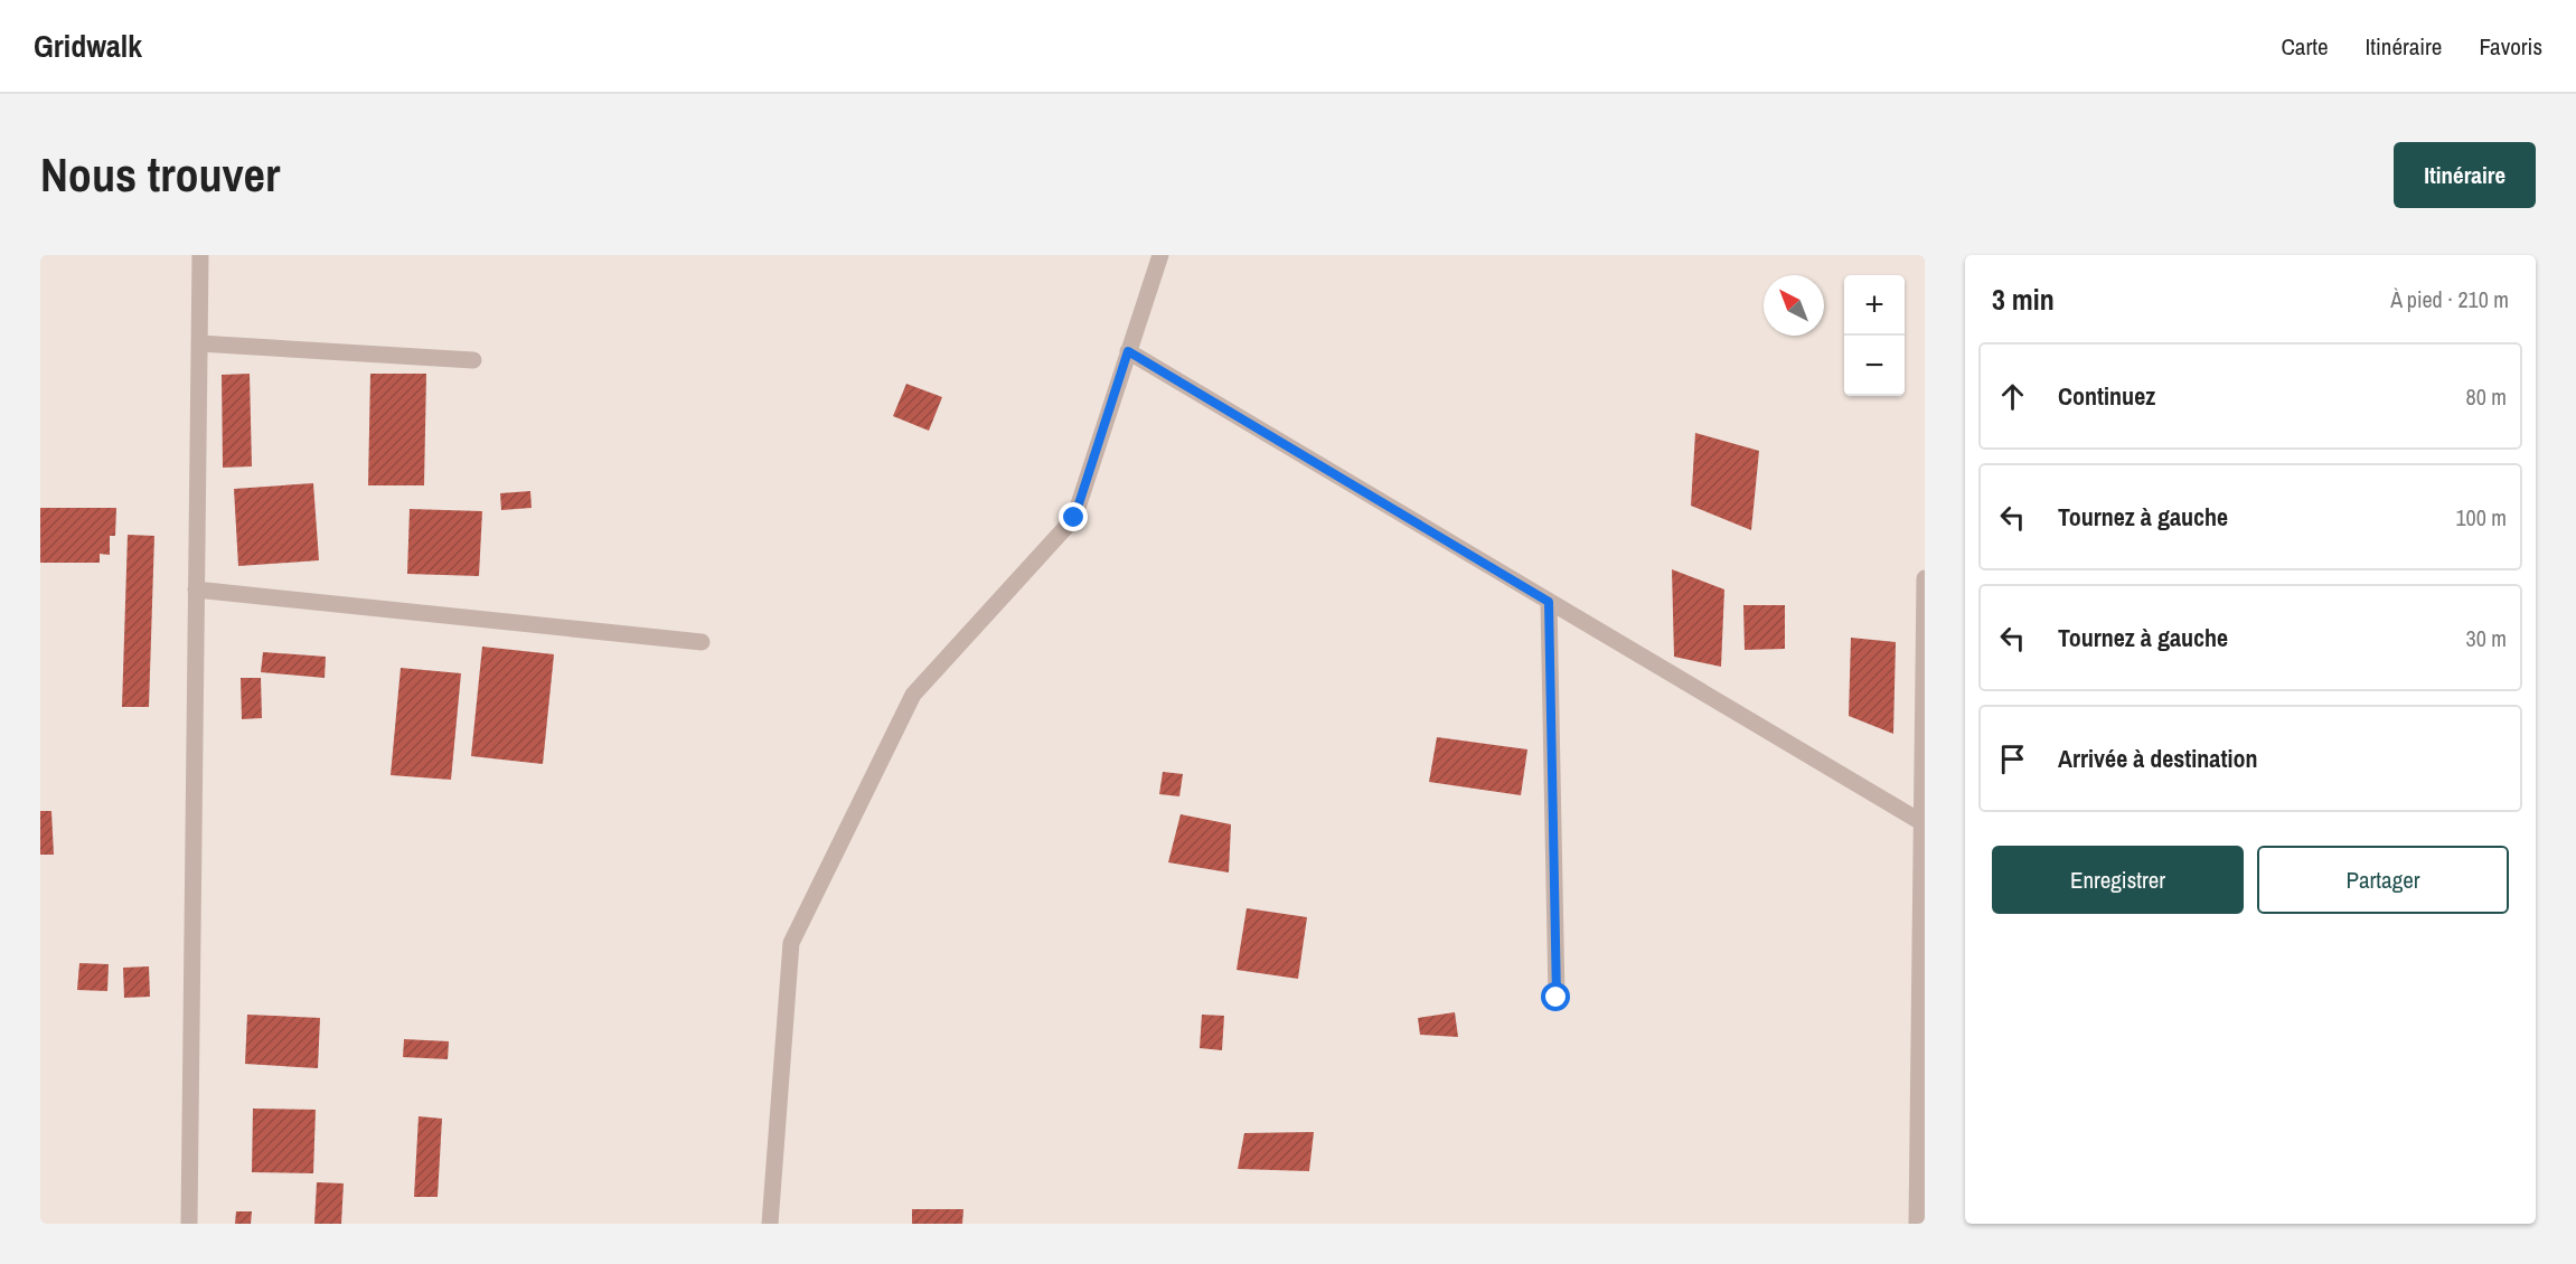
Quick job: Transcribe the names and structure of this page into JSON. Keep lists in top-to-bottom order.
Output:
{
  "north": "top left",
  "page": {
    "header": "Gridwalk",
    "nav": ["Carte", "Itinéraire", "Favoris"],
    "buttons": [
      "Itinéraire",
      ["Enregistrer", "Partager"]
    ],
    "title": "Nous trouver",
    "heading": ["3 min", "À pied · 210 m"],
    "map_buttons": ["+", "−"],
    "list": [
      ["Continuez", "80 m"],
      ["Tournez à gauche", "100 m"],
      ["Tournez à gauche", "30 m"],
      "Arrivée à destination"
    ]
  }
}
